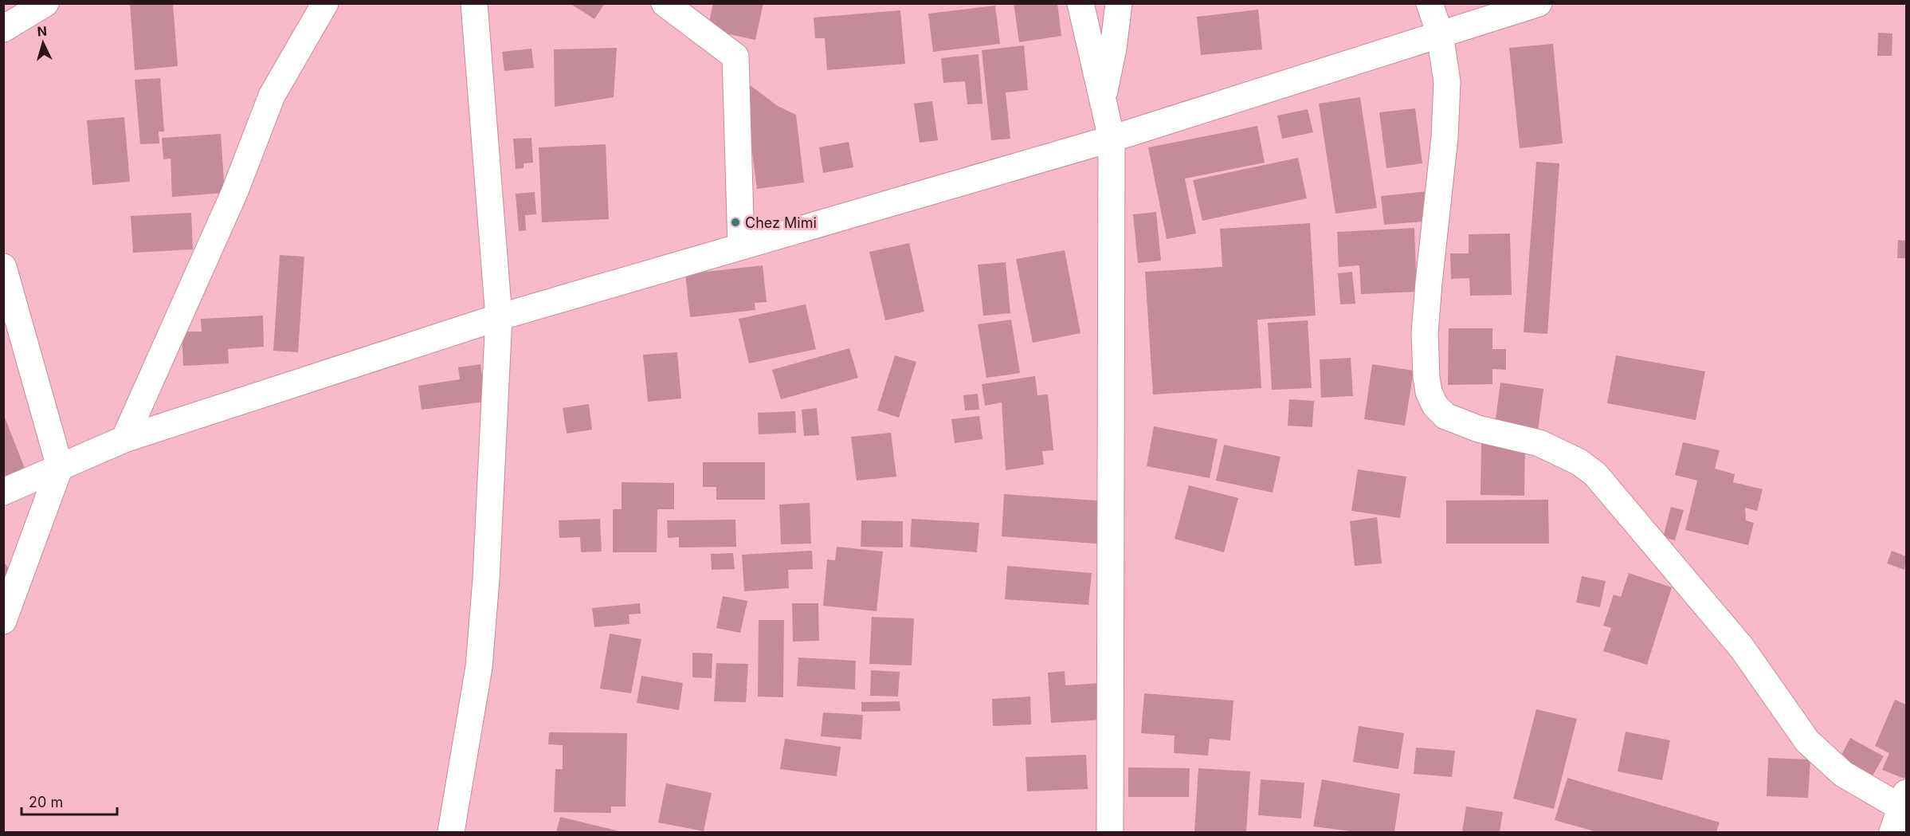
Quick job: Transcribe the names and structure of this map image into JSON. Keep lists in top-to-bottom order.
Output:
{
  "places": ["Chez Mimi"],
  "scale_bar": "20 m",
  "north": "top"
}
